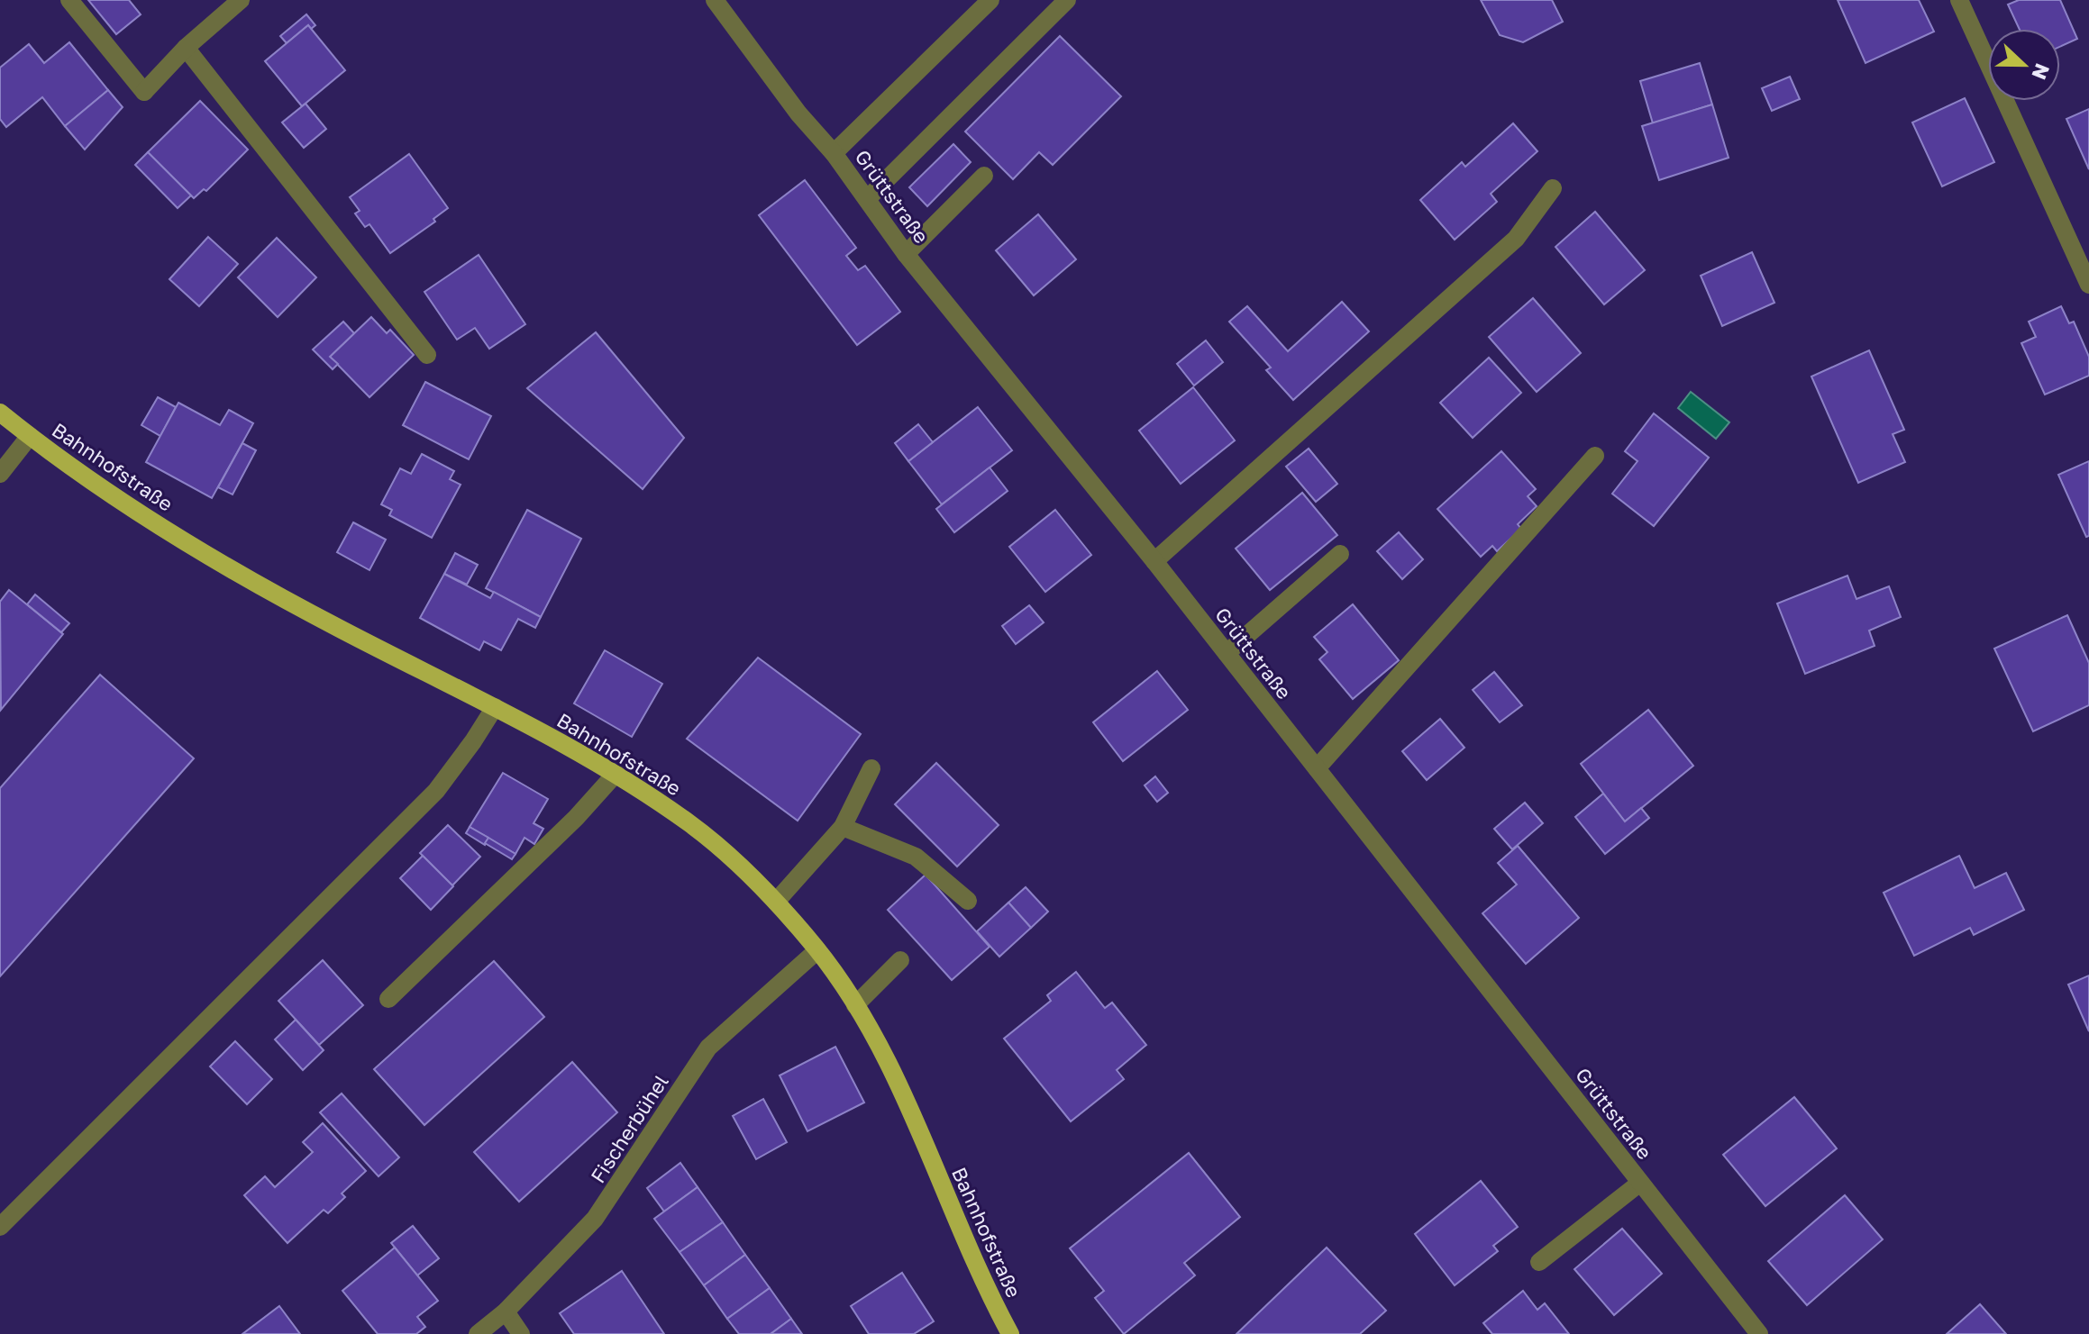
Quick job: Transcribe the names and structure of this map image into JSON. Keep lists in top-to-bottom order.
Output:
{
  "streets": {
    "main road": ["Bahnhofstraße"],
    "street": ["Grüttstraße", "Fischerbühel"]
  },
  "crossings": [
    ["Bahnhofstraße", "Fischerbühel"]
  ],
  "north": "right"
}
